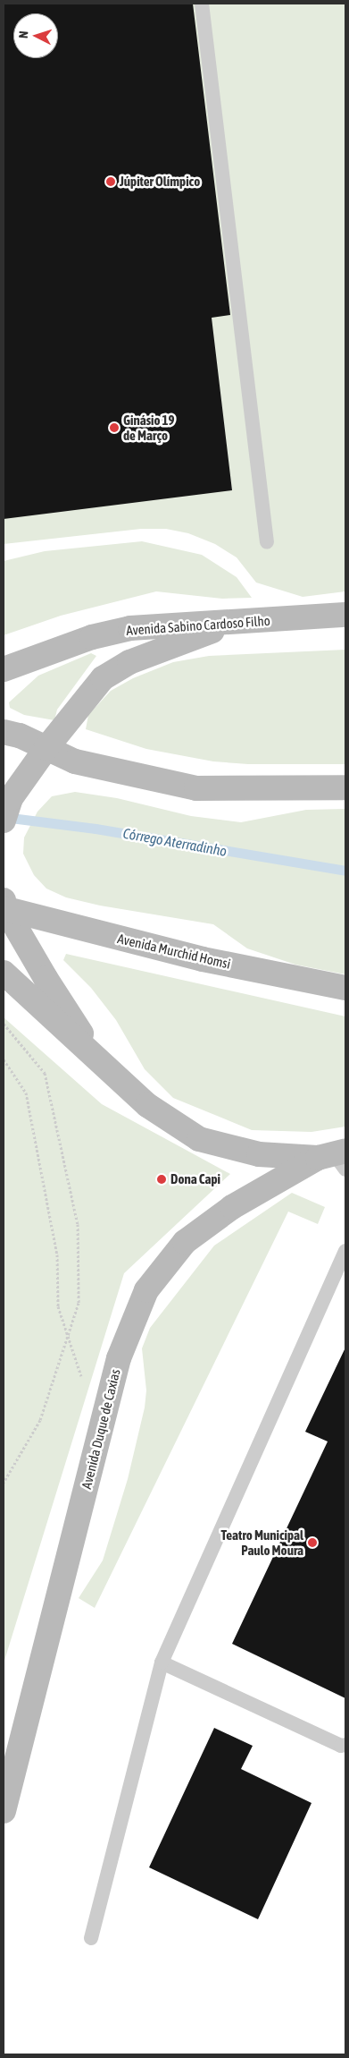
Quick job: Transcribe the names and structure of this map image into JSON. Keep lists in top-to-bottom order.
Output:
{
  "streets": {
    "main road": ["Avenida Sabino Cardoso Filho", "Avenida Murchid Homsi", "Avenida Duque de Caxias"]
  },
  "water": ["Córrego Aterradinho"],
  "places": [
    "Júpiter Olímpico",
    "Ginásio 19 de Março",
    "Dona Capi",
    "Teatro Municipal Paulo Moura"
  ],
  "north": "left"
}
